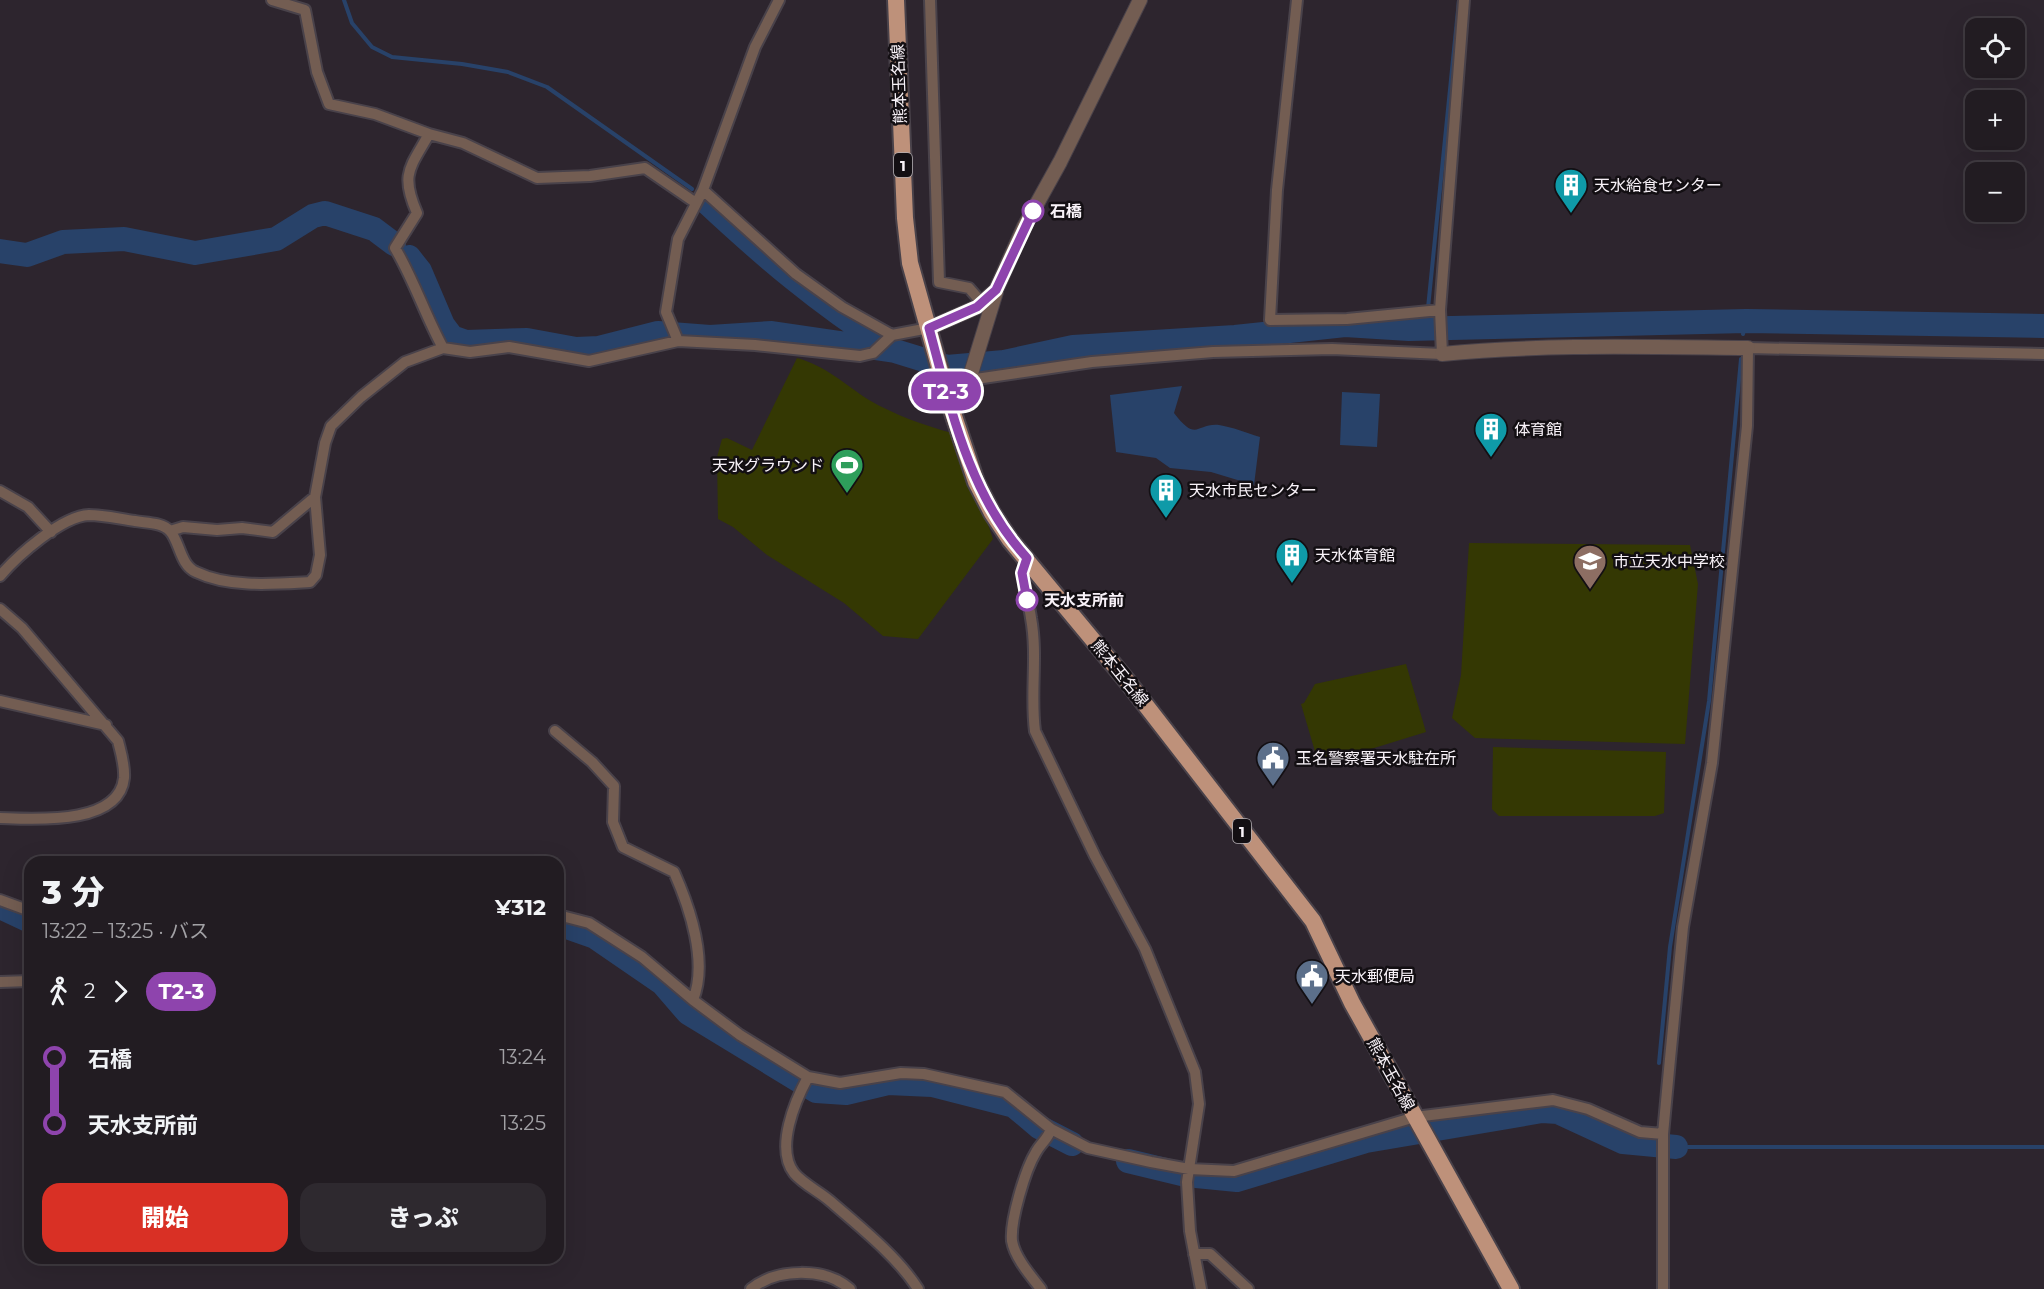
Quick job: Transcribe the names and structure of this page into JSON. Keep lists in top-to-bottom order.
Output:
{
  "streets": {
    "main road": ["熊本玉名線", "1"]
  },
  "places": {
    "other": ["石橋", "天水支所前"],
    "building": [
      "天水給食センター",
      "体育館",
      "天水市民センター",
      "天水体育館"
    ],
    "sports": ["天水グラウンド"],
    "school or university": ["市立天水中学校"],
    "public building": ["玉名警察署天水駐在所", "天水郵便局"]
  },
  "lines": ["bus line T2-3"],
  "page": {
    "on_map": "T2-3",
    "map_buttons": ["+", "−"],
    "heading": ["3 分", "13:22 – 13:25 · バス", "¥312"],
    "legs": ["2", "T2-3"],
    "list": [
      {
        "name": "石橋",
        "value": "13:24"
      },
      {
        "name": "天水支所前",
        "value": "13:25"
      }
    ],
    "buttons": ["開始", "きっぷ"]
  }
}
